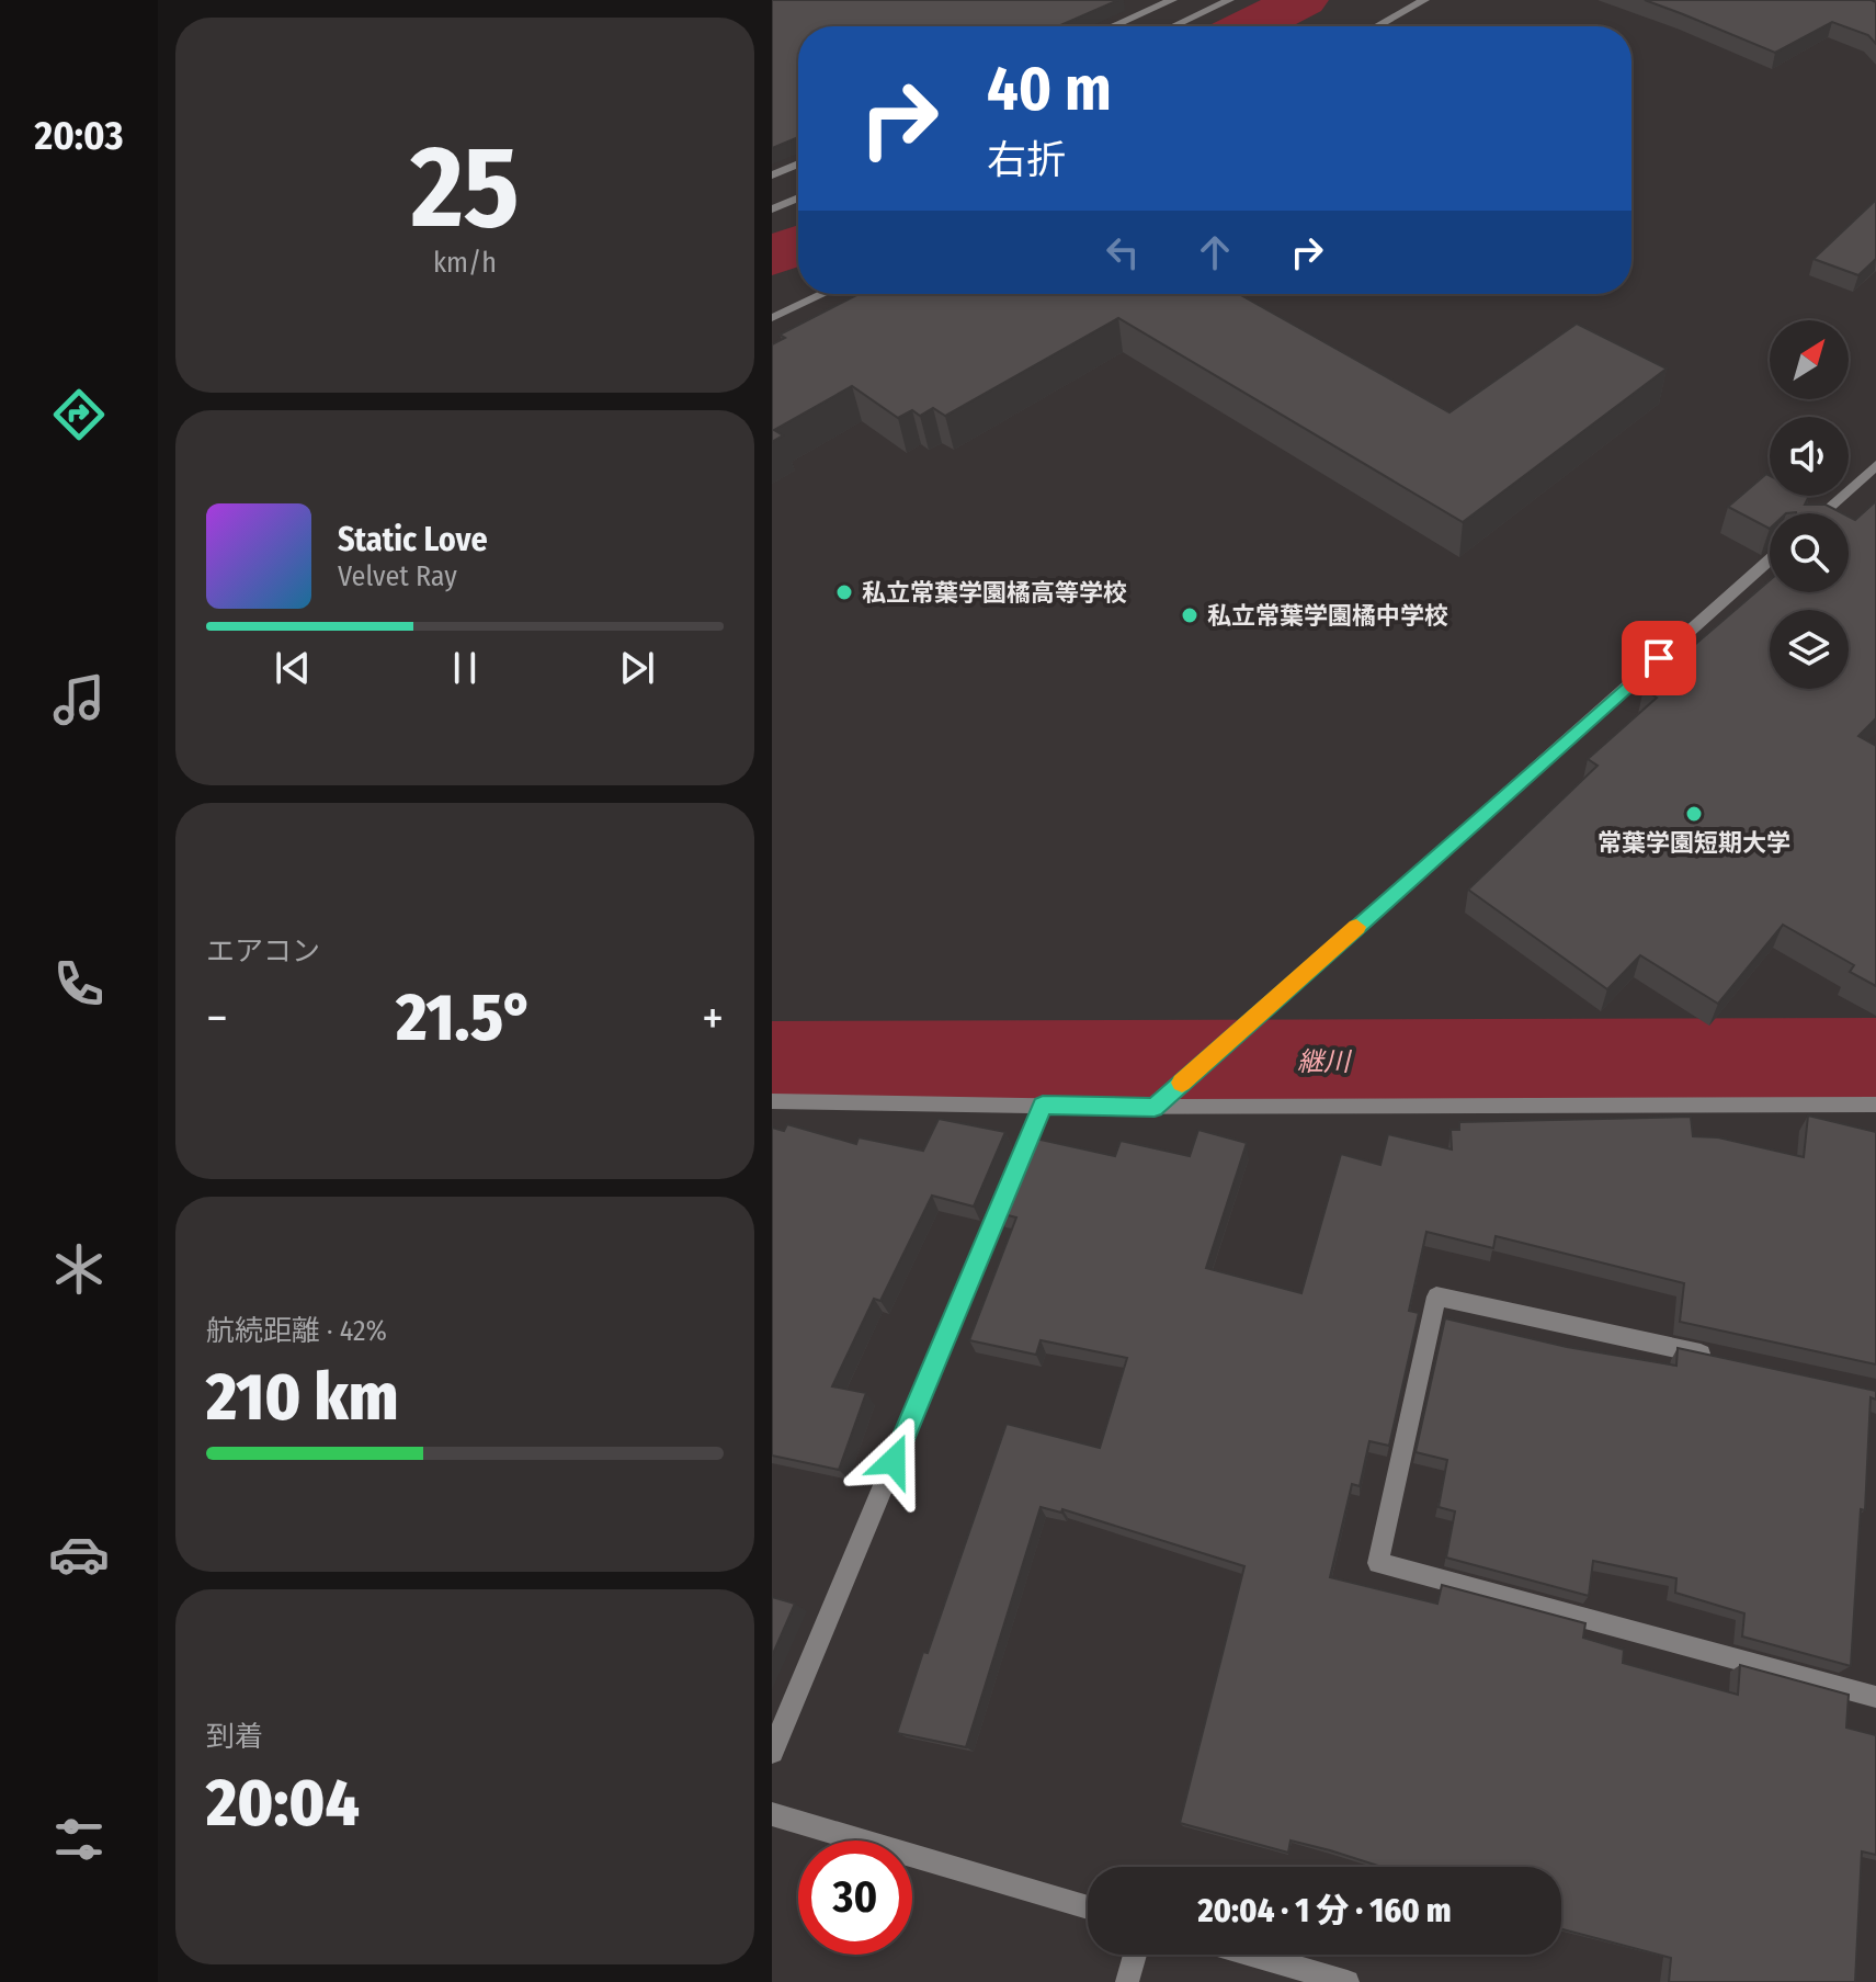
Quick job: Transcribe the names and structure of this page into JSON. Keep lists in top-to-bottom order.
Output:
{
  "water": ["継川"],
  "places": ["私立常葉学園橘高等学校", "私立常葉学園橘中学校", "常葉学園短期大学"],
  "north": "top right",
  "page": {
    "tabs": "20:03",
    "tile": [
      ["25", "km/h"],
      "エアコン",
      ["航続距離 · 42%", "210 km"],
      ["到着", "20:04"]
    ],
    "turn": ["40 m", "右折"],
    "song": ["Static Love", "Velvet Ray"],
    "heat": ["−", "21.5°", "+"],
    "limit": "30",
    "trip": "20:04 · 1 分 · 160 m"
  }
}
